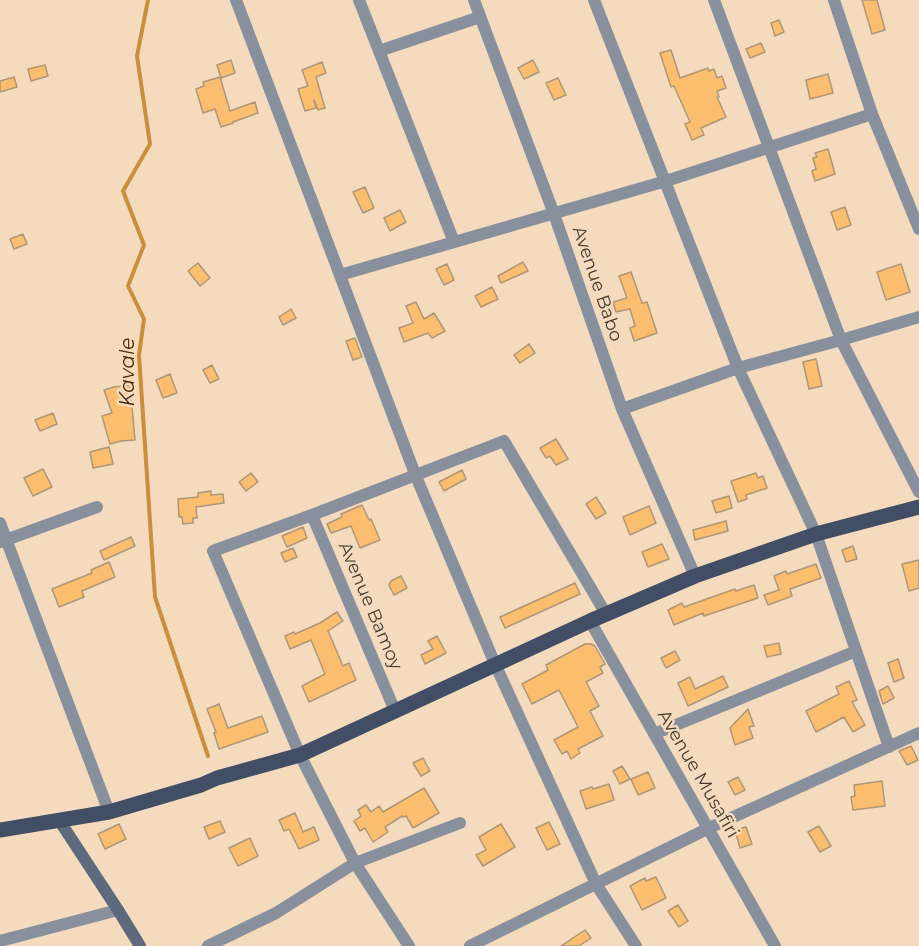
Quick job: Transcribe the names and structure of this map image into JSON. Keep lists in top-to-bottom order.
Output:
{
  "streets": {
    "street": ["Avenue Babo", "Avenue Bamoy", "Avenue Musafiri"]
  },
  "water": ["Kavale"]
}
